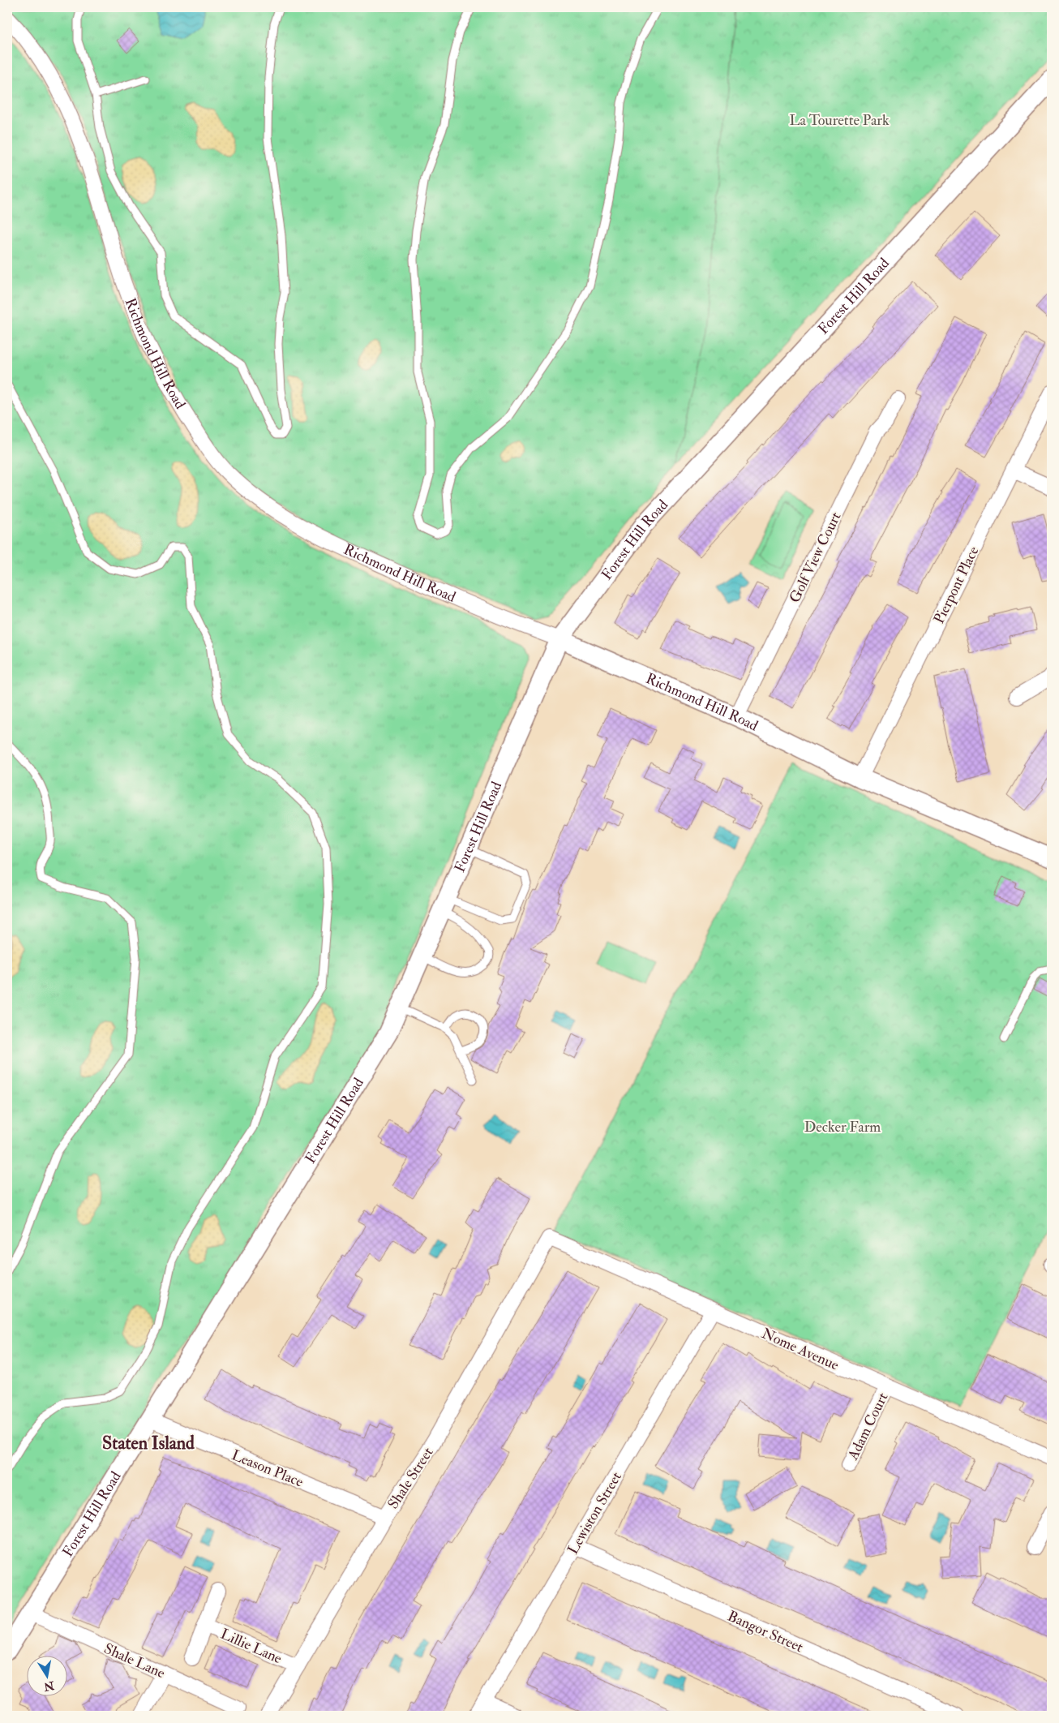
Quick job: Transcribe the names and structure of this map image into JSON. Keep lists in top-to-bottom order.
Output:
{
  "streets": {
    "street": [
      "Forest Hill Road",
      "Richmond Hill Road",
      "Golf View Court",
      "Pierpont Place",
      "Nome Avenue",
      "Adam Court",
      "Leason Place",
      "Shale Street",
      "Lewiston Street",
      "Bangor Street",
      "Lillie Lane",
      "Shale Lane"
    ]
  },
  "crossings": [
    ["Forest Hill Road", "Richmond Hill Road"],
    ["Forest Hill Road", "Leason Place"],
    ["Forest Hill Road", "Shale Lane"],
    ["Richmond Hill Road", "Golf View Court"],
    ["Richmond Hill Road", "Pierpont Place"],
    ["Nome Avenue", "Adam Court"],
    ["Nome Avenue", "Shale Street"],
    ["Nome Avenue", "Lewiston Street"],
    ["Leason Place", "Shale Street"],
    ["Shale Street", "Lillie Lane"],
    ["Lewiston Street", "Bangor Street"]
  ],
  "districts": ["Staten Island"],
  "parks": ["La Tourette Park", "Decker Farm"],
  "north": "bottom"
}
